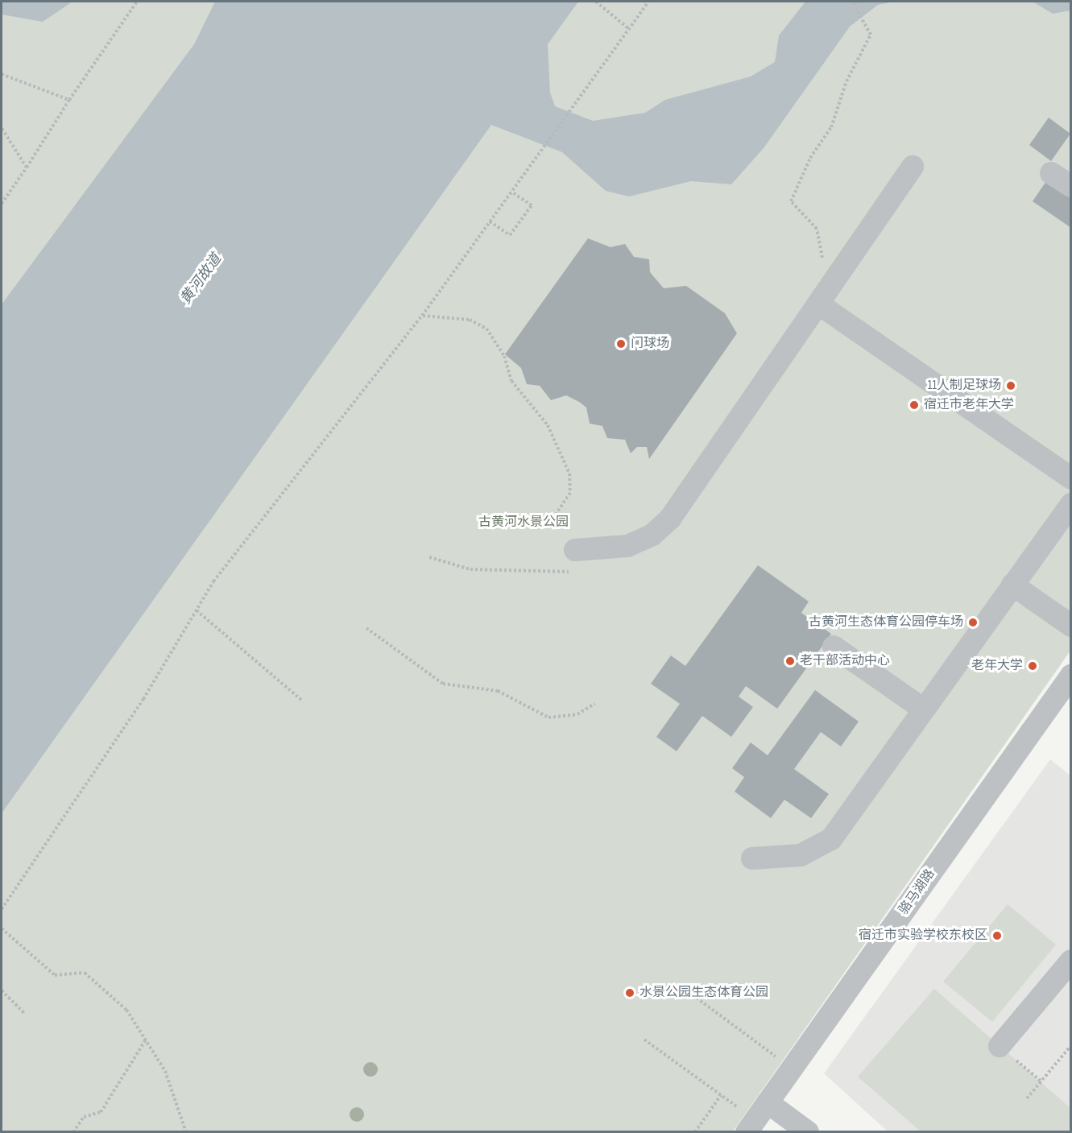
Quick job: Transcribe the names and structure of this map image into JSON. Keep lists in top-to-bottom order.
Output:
{
  "streets": {
    "street": ["骆马湖路"]
  },
  "water": ["黄河故道"],
  "parks": ["古黄河水景公园"],
  "places": [
    "门球场",
    "11人制足球场",
    "宿迁市老年大学",
    "古黄河生态体育公园停车场",
    "老干部活动中心",
    "老年大学",
    "宿迁市实验学校东校区",
    "水景公园生态体育公园"
  ]
}
